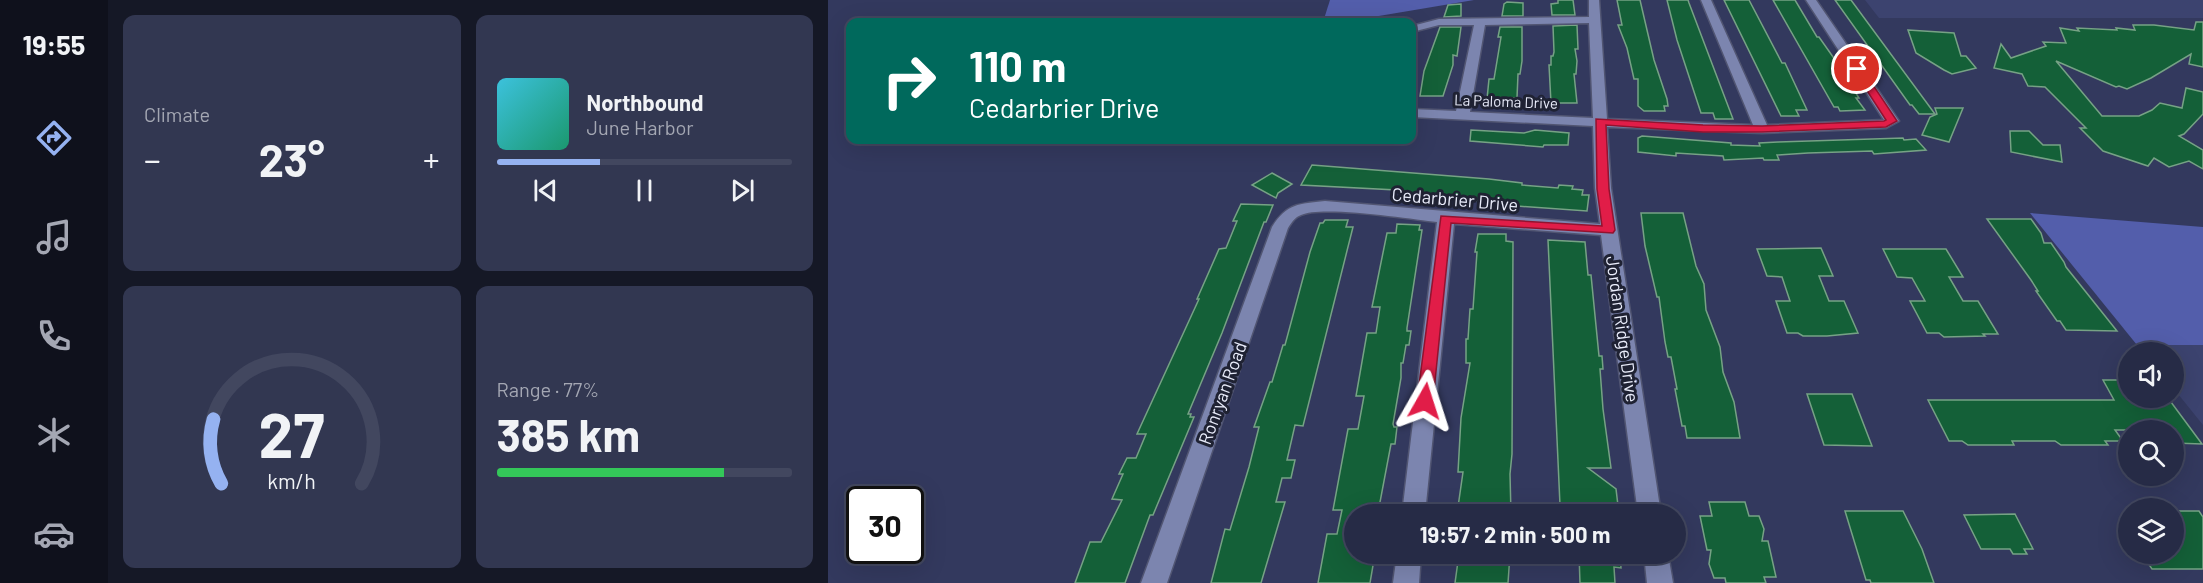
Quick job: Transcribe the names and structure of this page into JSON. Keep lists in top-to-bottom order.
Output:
{
  "streets": {
    "street": [
      "La Paloma Drive",
      "Cedarbrier Drive",
      "Jordan Ridge Drive",
      "Ronryan Road"
    ]
  },
  "crossings": [
    ["La Paloma Drive", "Jordan Ridge Drive"],
    ["Cedarbrier Drive", "Jordan Ridge Drive"],
    ["Cedarbrier Drive", "Ronryan Road"]
  ],
  "page": {
    "tabs": "19:55",
    "tile": [
      "Climate",
      ["Range · 77%", "385 km"]
    ],
    "turn": ["110 m", "Cedarbrier Drive"],
    "song": ["Northbound", "June Harbor"],
    "heat": ["−", "23°", "+"],
    "limit": "30",
    "trip": "19:57 · 2 min · 500 m",
    "gauge": ["27", "km/h"]
  }
}
